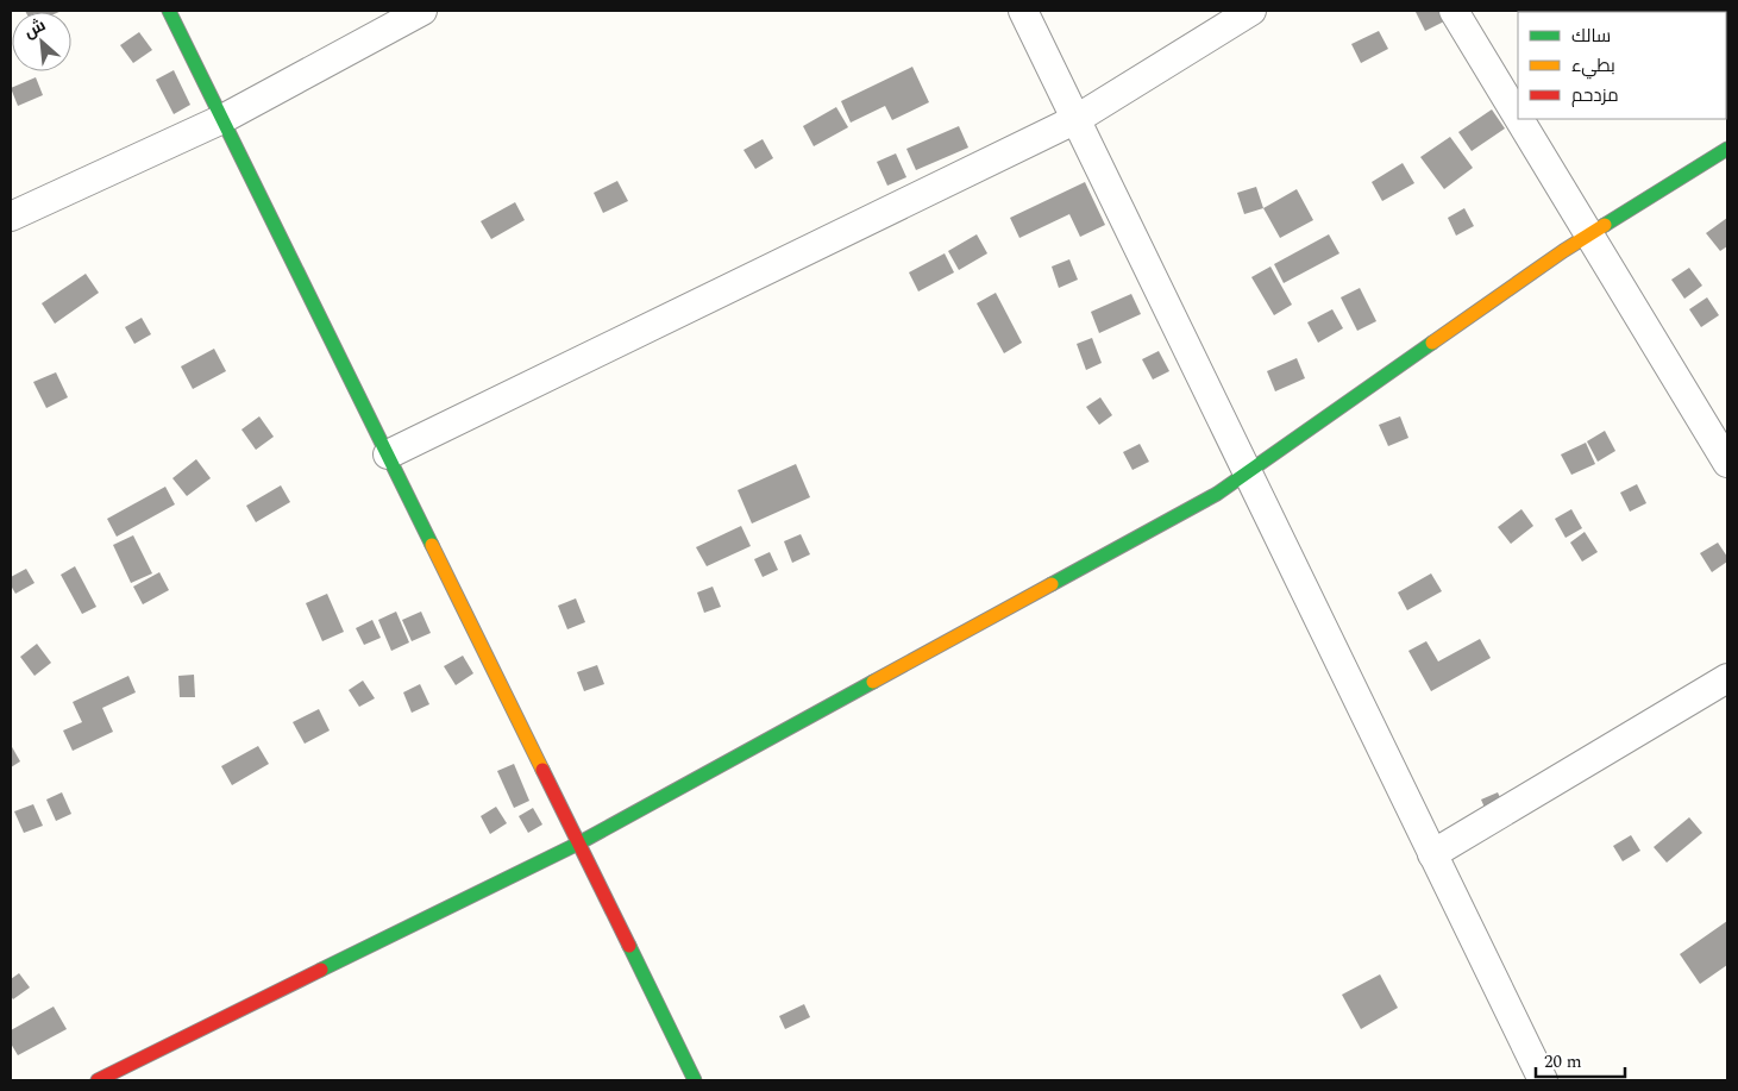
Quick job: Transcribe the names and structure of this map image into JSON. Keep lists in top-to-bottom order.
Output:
{
  "legend": ["سالك", "بطيء", "مزدحم"],
  "scale_bar": "20 m",
  "north": "top left"
}
